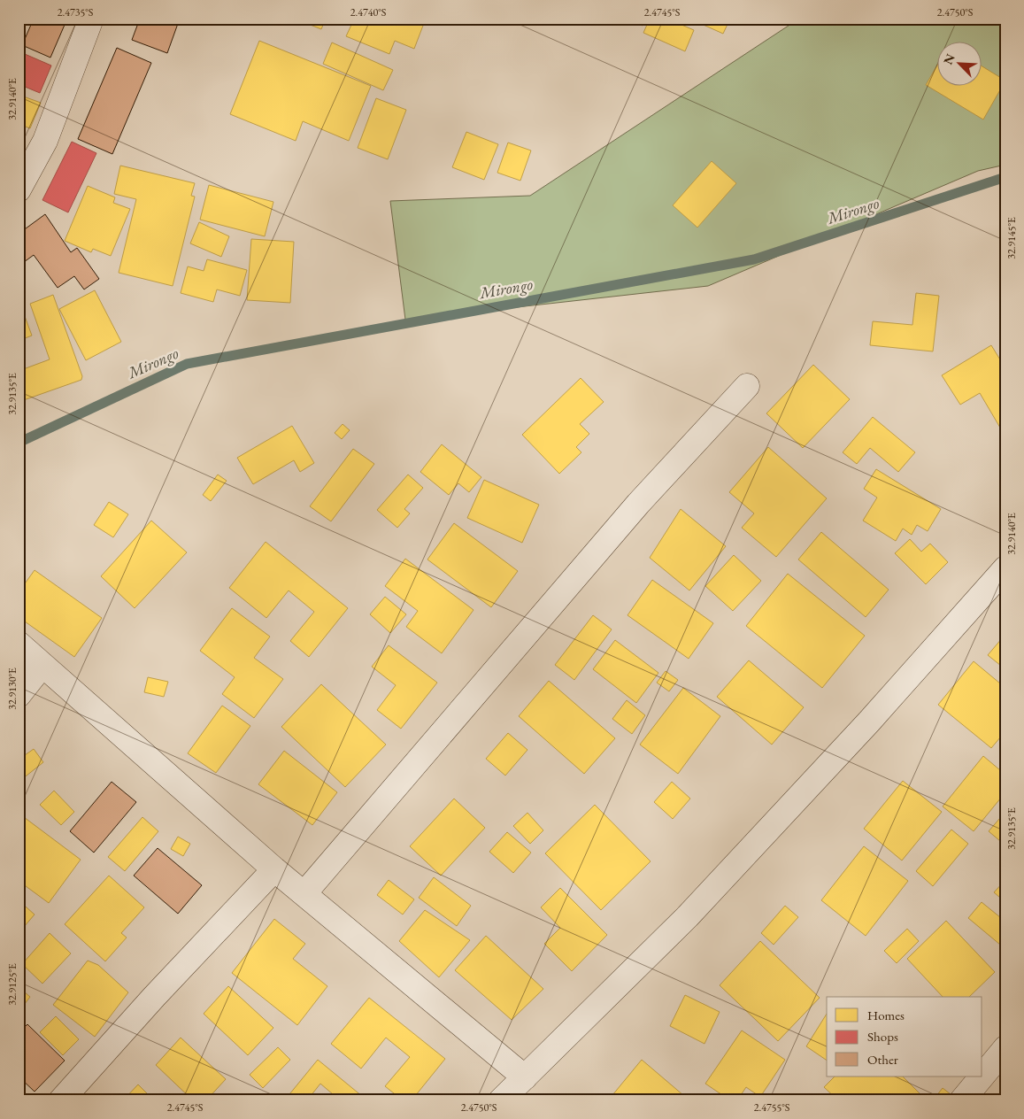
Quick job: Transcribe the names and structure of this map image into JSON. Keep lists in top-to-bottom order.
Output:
{
  "water": ["Mirongo"],
  "legend": ["Homes", "Shops", "Other"],
  "north": "top left",
  "coordinates": [
    "2.4735°S",
    "2.4740°S",
    "2.4745°S",
    "2.4750°S",
    "32.9140°E",
    "32.9145°E",
    "32.9135°E",
    "32.9130°E",
    "32.9125°E",
    "2.4755°S"
  ]
}
